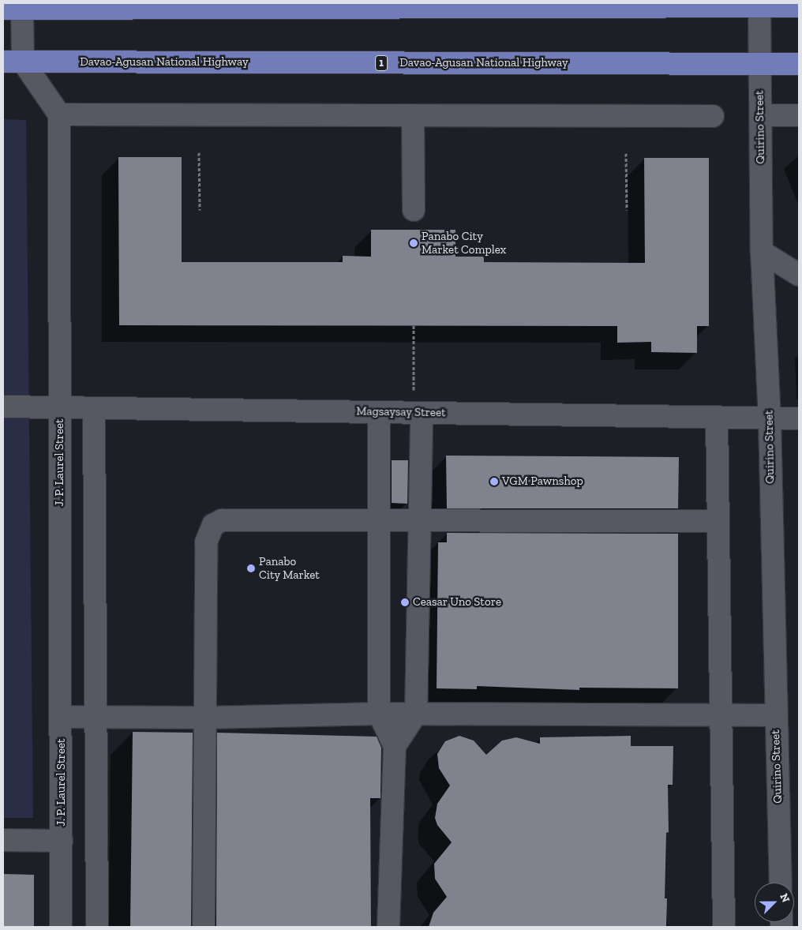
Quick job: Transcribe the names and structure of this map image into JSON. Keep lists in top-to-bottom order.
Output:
{
  "streets": {
    "highway": ["Davao-Agusan National Highway", "1"],
    "street": ["Quirino Street", "Magsaysay Street", "J. P. Laurel Street"]
  },
  "crossings": [
    ["Davao-Agusan National Highway", "Quirino Street"],
    ["Quirino Street", "Magsaysay Street"],
    ["Magsaysay Street", "J. P. Laurel Street"]
  ],
  "places": [
    "Panabo City Market Complex",
    "VGM Pawnshop",
    "Panabo City Market",
    "Ceasar Uno Store"
  ],
  "north": "top right"
}
